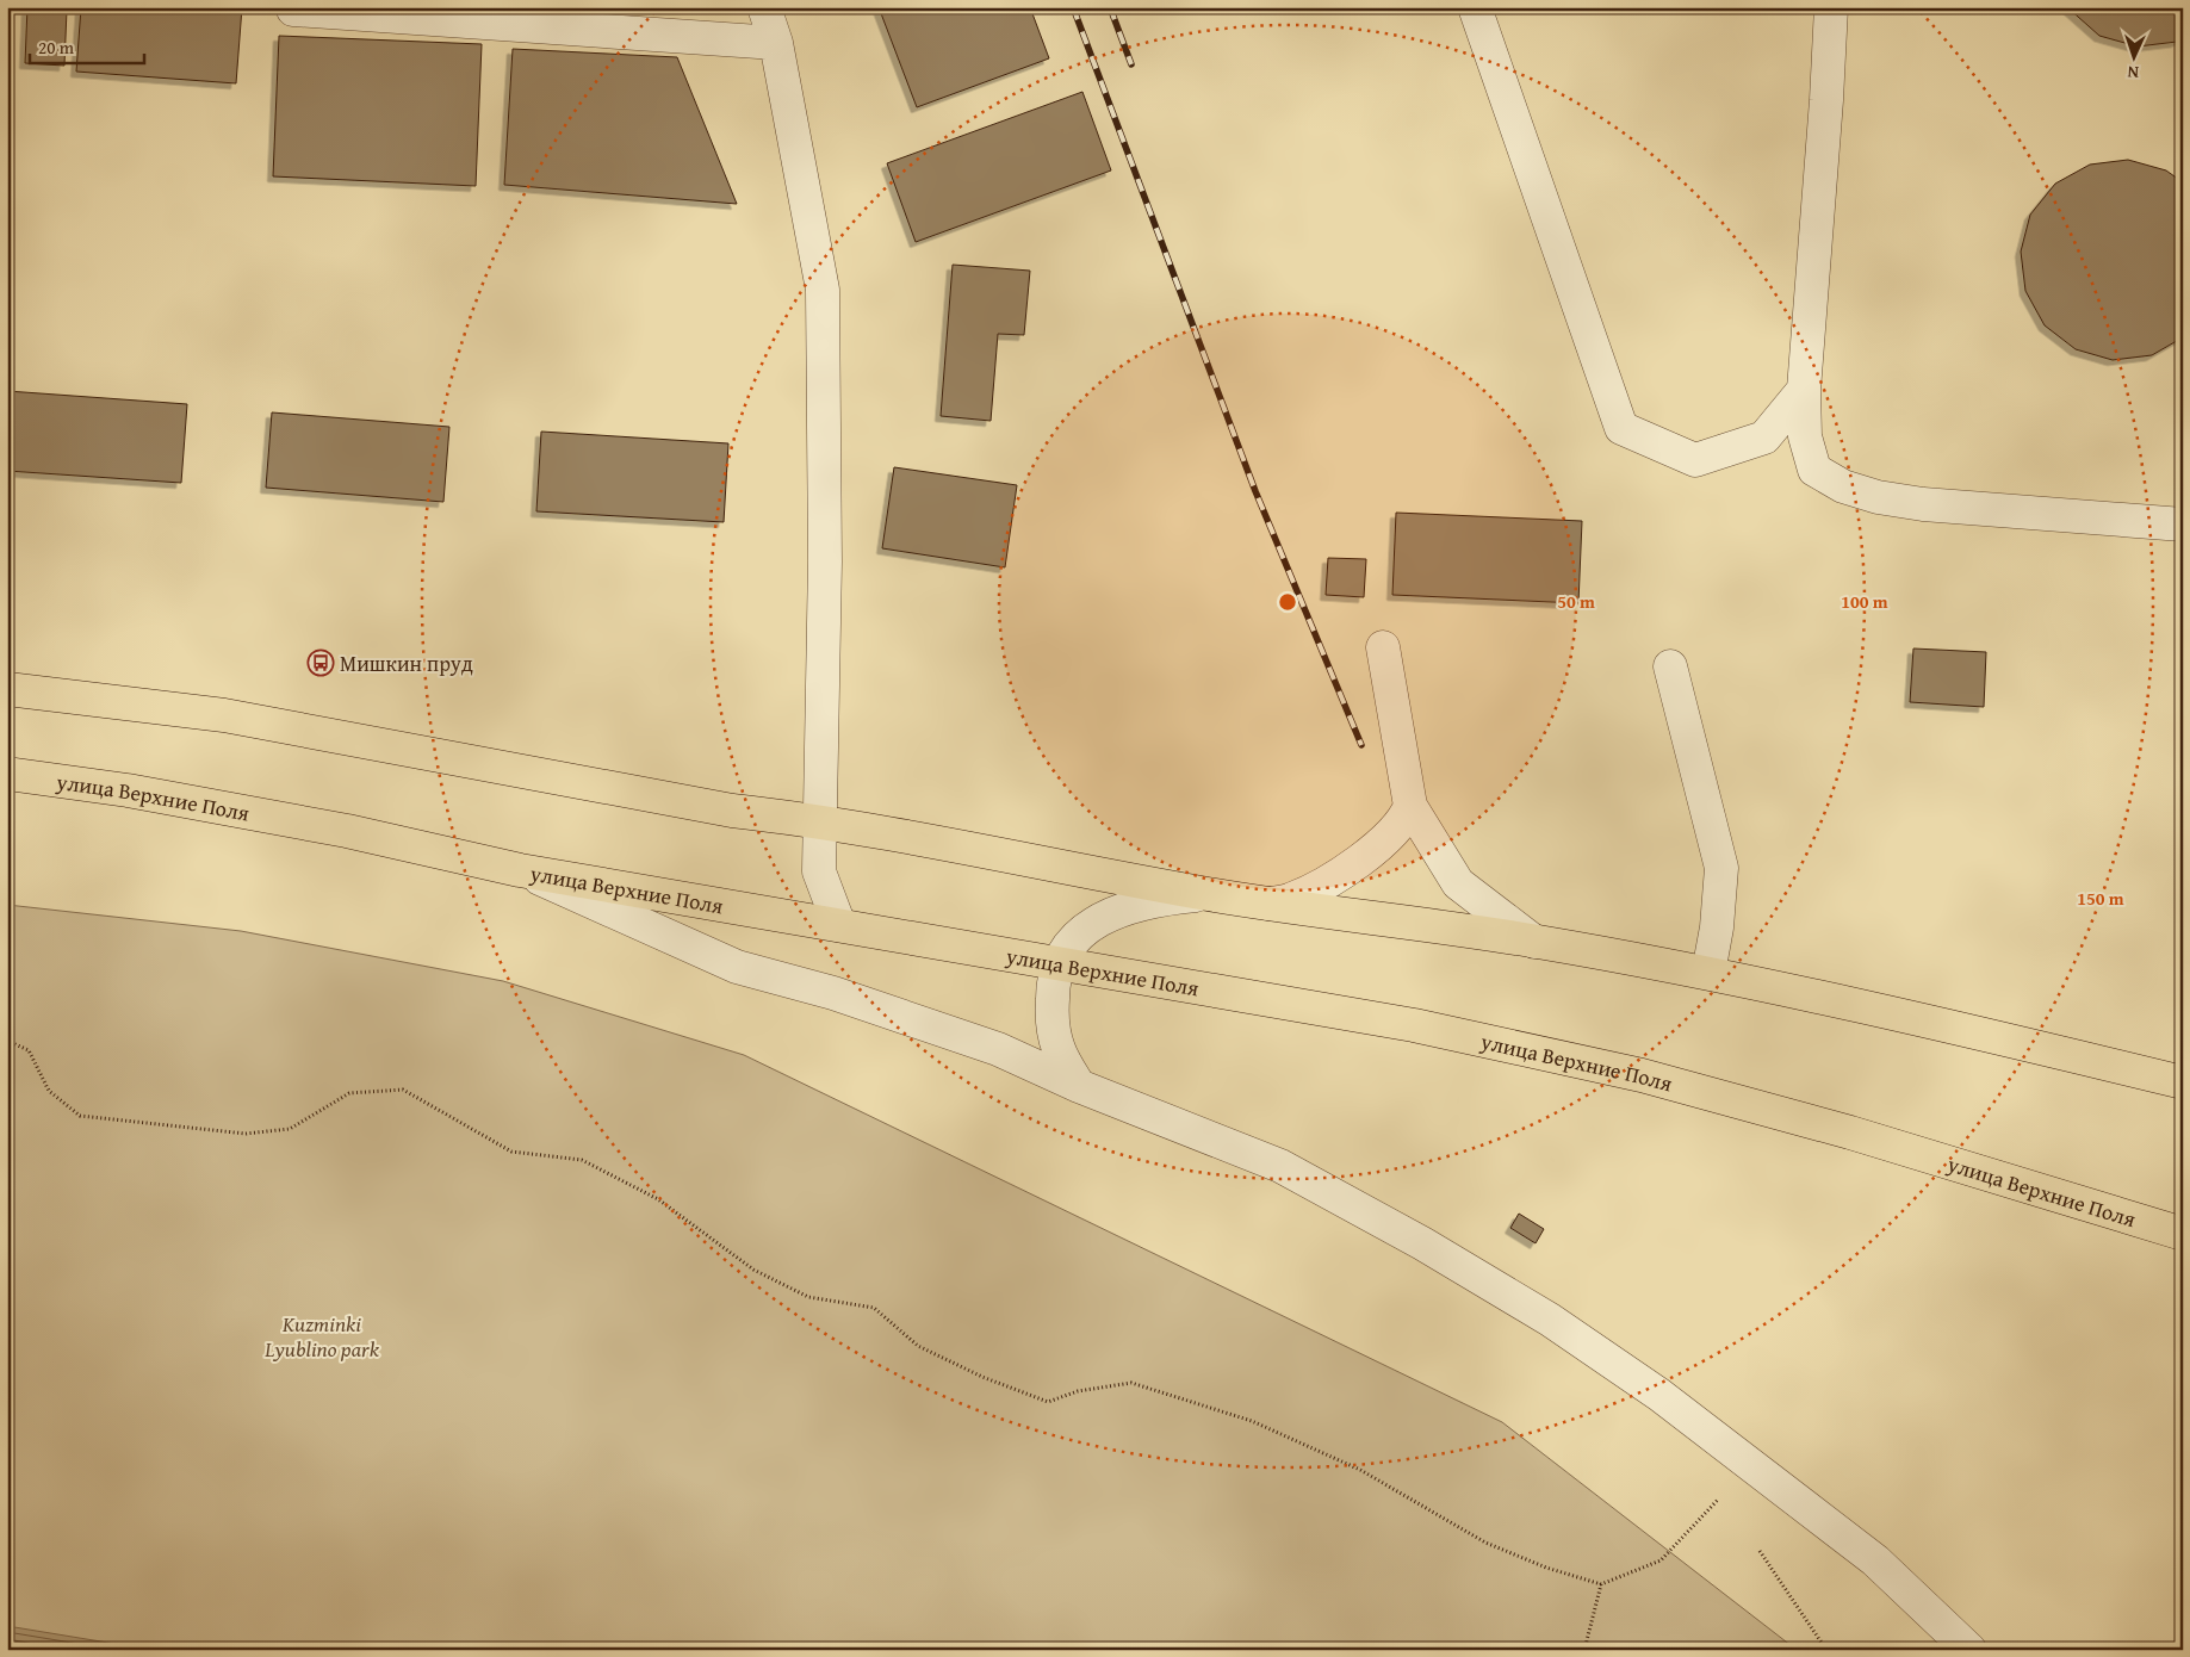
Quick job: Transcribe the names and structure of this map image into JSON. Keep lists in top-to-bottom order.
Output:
{
  "streets": {
    "main road": ["улица Верхние Поля"]
  },
  "parks": ["Kuzminki Lyublino park"],
  "places": {
    "bus stop": ["Мишкин пруд"]
  },
  "scale_bar": "20 m",
  "north": "bottom",
  "rings": ["50 m", "100 m", "150 m"]
}
